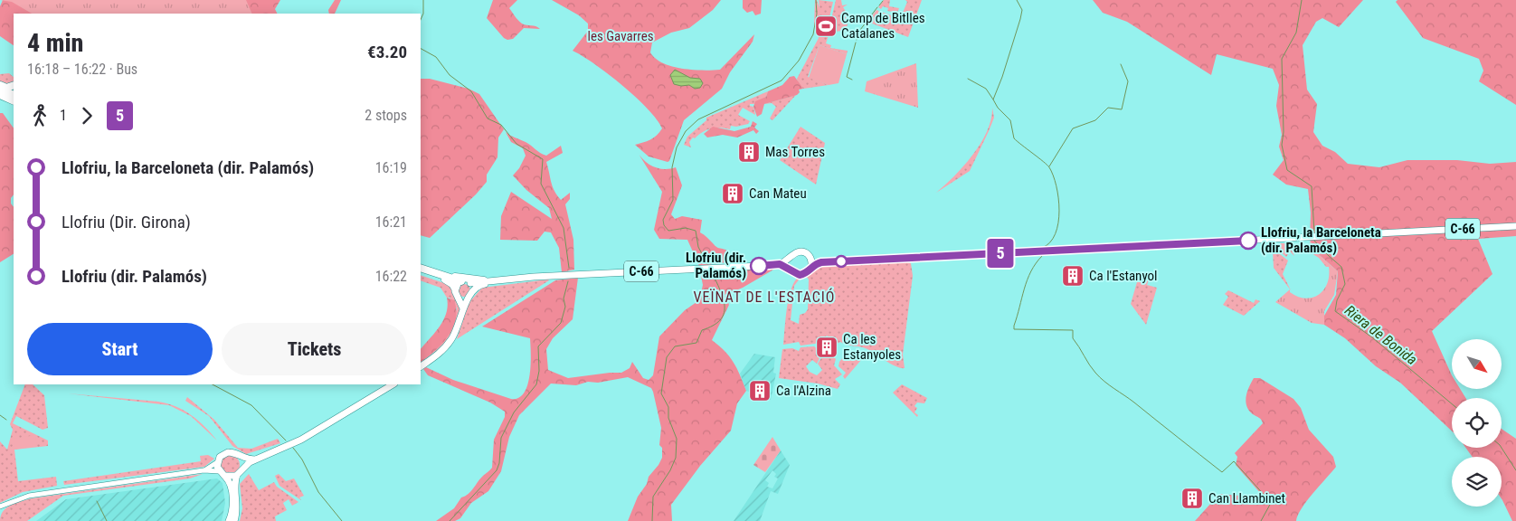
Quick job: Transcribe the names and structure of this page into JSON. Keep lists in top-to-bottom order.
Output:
{
  "streets": {
    "main road": ["C-66"]
  },
  "districts": ["VEÏNAT DE L'ESTACIÓ"],
  "water": ["Riera de Bonida"],
  "parks": ["les Gavarres"],
  "places": {
    "sports": ["Camp de Bitlles Catalanes"],
    "building": [
      "Mas Torres",
      "Can Mateu",
      "Ca l'Estanyol",
      "Ca les Estanyoles",
      "Ca l'Alzina",
      "Can Llambinet"
    ],
    "other": ["Llofriu, la Barceloneta (dir. Palamós)", "Llofriu (dir. Palamós)"]
  },
  "lines": ["bus line 5"],
  "north": "bottom right",
  "page": {
    "on_map": "5",
    "heading": ["4 min", "16:18 – 16:22 · Bus", "€3.20"],
    "legs": ["1", "5", "2 stops"],
    "list": [
      {
        "name": "Llofriu, la Barceloneta (dir. Palamós)",
        "value": "16:19"
      },
      {
        "name": "Llofriu (Dir. Girona)",
        "value": "16:21"
      },
      {
        "name": "Llofriu (dir. Palamós)",
        "value": "16:22"
      }
    ],
    "buttons": ["Start", "Tickets"]
  }
}
